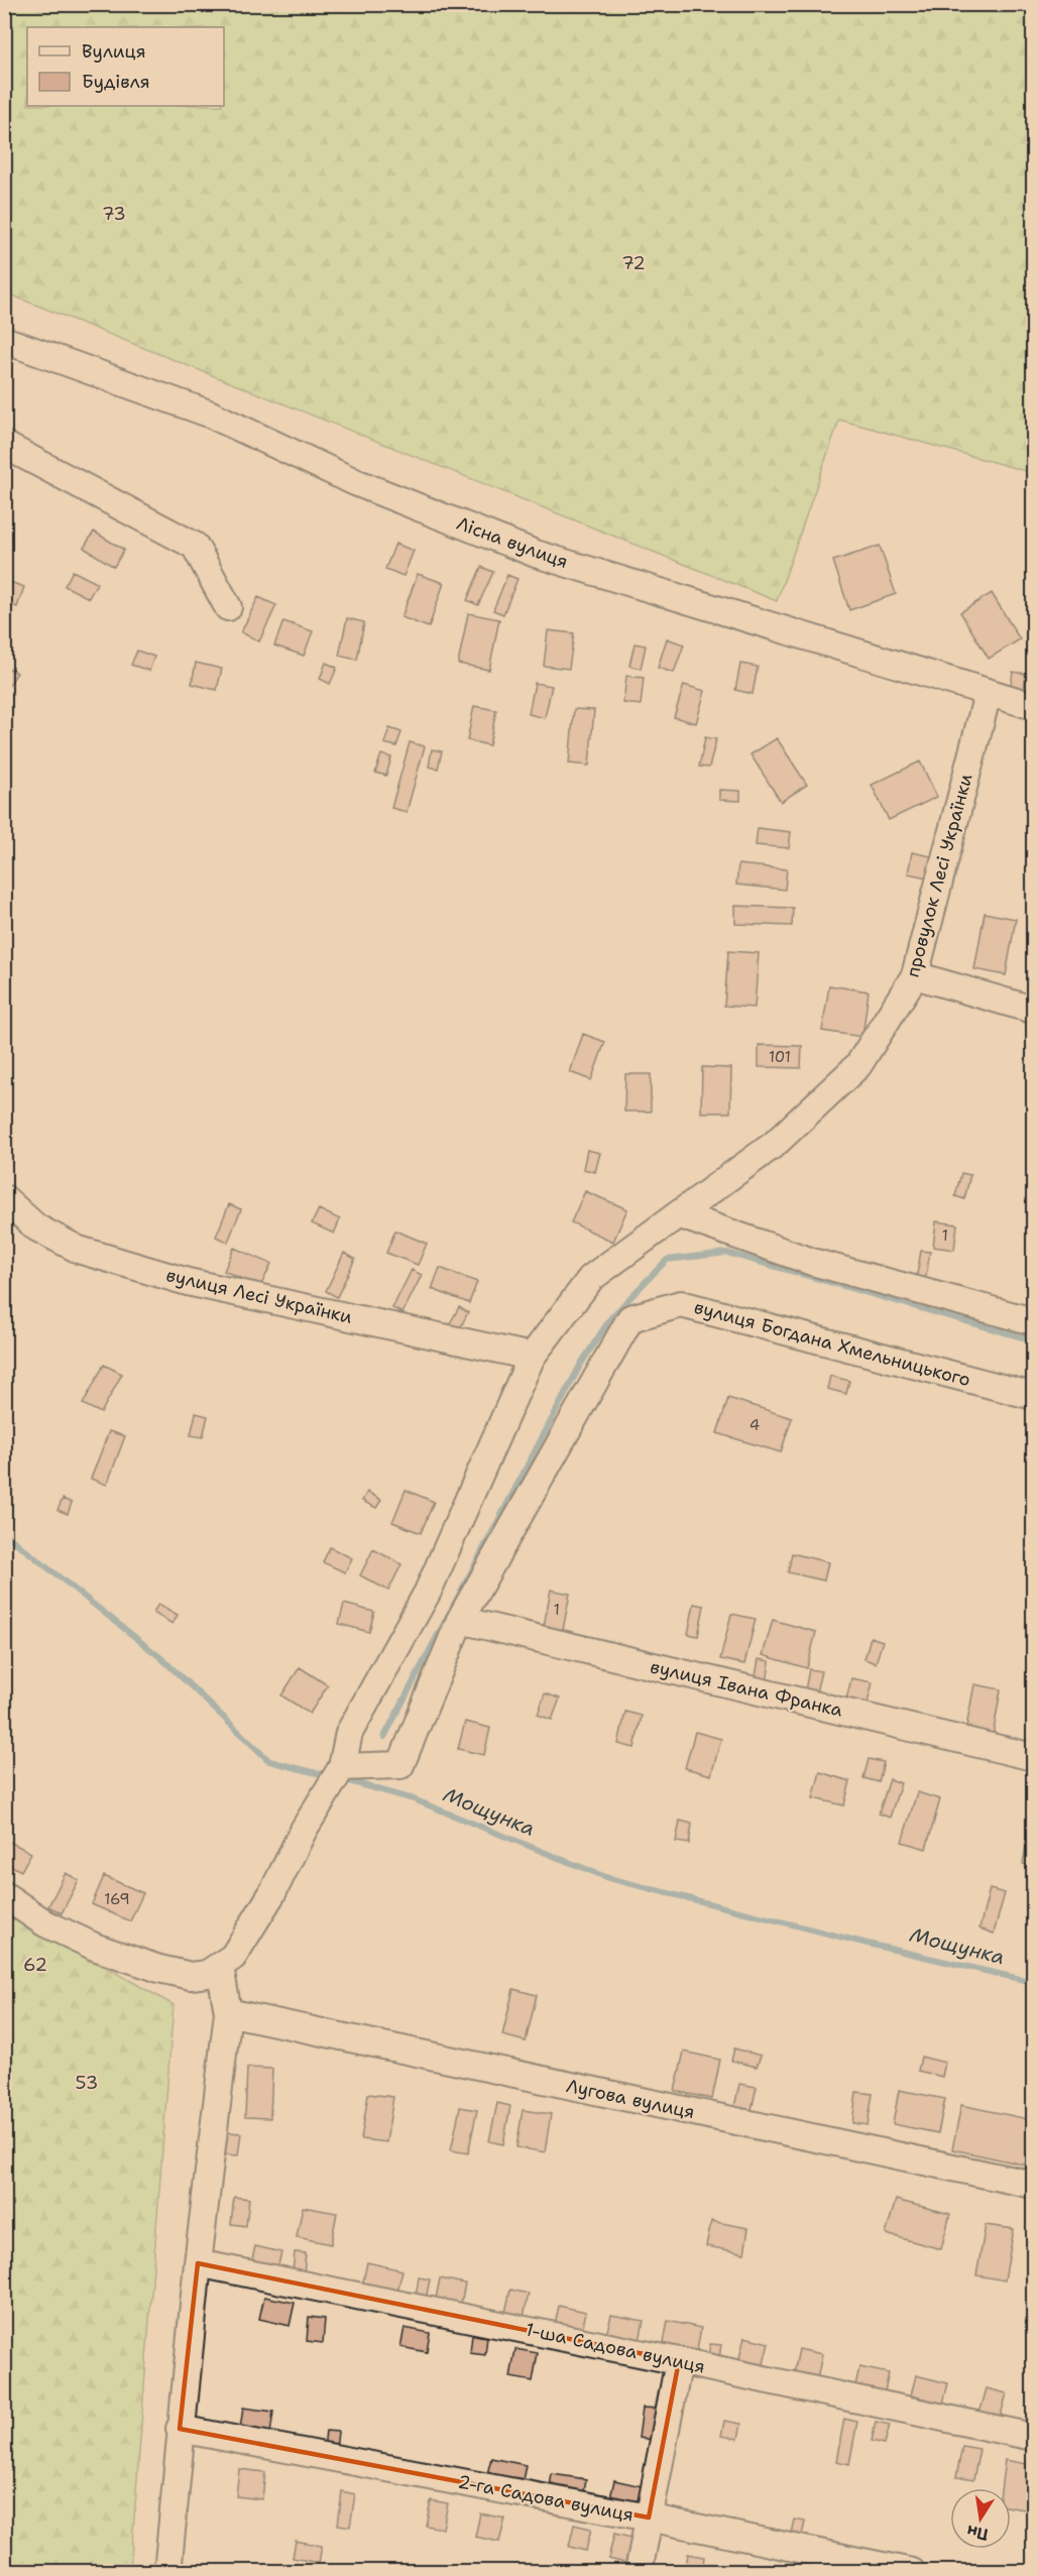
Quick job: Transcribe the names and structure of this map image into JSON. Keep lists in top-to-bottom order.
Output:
{
  "streets": {
    "street": [
      "Лісна вулиця",
      "провулок Лесі Українки",
      "вулиця Лесі Українки",
      "вулиця Богдана Хмельницького",
      "вулиця Івана Франка",
      "Лугова вулиця",
      "1-ша Садова вулиця",
      "2-га Садова вулиця"
    ]
  },
  "crossings": [
    ["Лісна вулиця", "провулок Лесі Українки"],
    ["вулиця Богдана Хмельницького", "вулиця Івана Франка"]
  ],
  "water": ["Мощунка"],
  "parks": [
    "73",
    "72",
    "62",
    "53"
  ],
  "house_numbers": [
    "101",
    "1",
    "4",
    "1",
    "169"
  ],
  "legend": ["Вулиця", "Будівля"],
  "north": "bottom"
}
